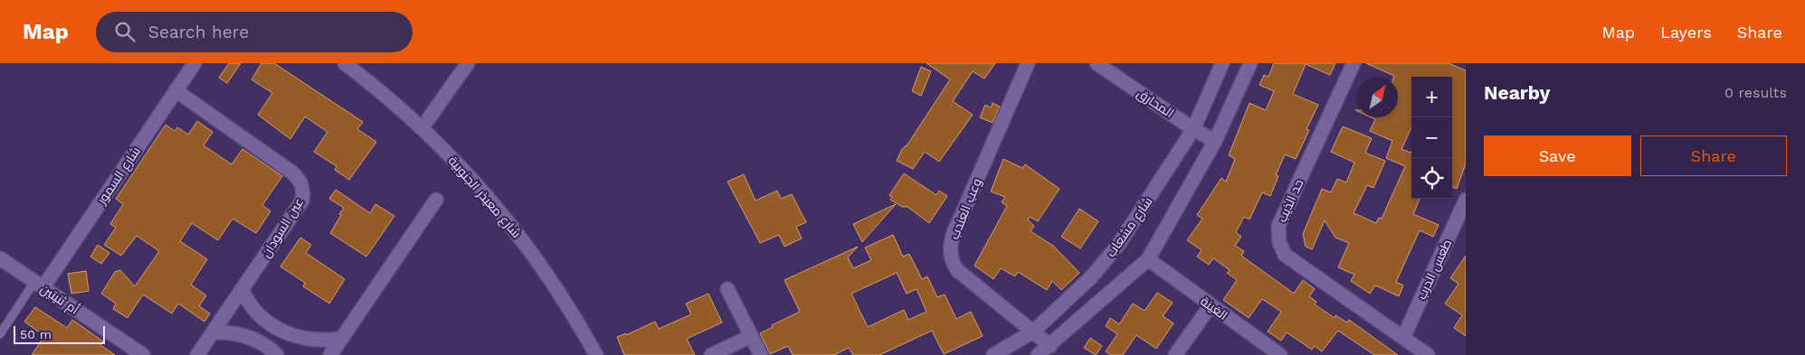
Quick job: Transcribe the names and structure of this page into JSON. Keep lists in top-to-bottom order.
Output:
{
  "streets": {
    "street": [
      "المحارق",
      "شارع السمور",
      "شارع معيذر الجنوبية",
      "حد الذيب",
      "وعب العندب",
      "شارع مشعاب",
      "عين السودان",
      "طعس الدرب",
      "أم ثنيتين",
      "الغينة"
    ]
  },
  "crossings": [
    ["المحارق", "شارع مشعاب"],
    ["شارع السمور", "عين السودان"],
    ["شارع السمور", "أم ثنيتين"],
    ["حد الذيب", "طعس الدرب"],
    ["وعب العندب", "شارع مشعاب"]
  ],
  "scale_bar": "50 m",
  "north": "top right",
  "page": {
    "header": "Map",
    "search": "Search here",
    "nav": ["Map", "Layers", "Share"],
    "heading": ["Nearby", "0 results"],
    "map_buttons": ["+", "−"],
    "buttons": ["Save", "Share"],
    "scale": "50 m"
  }
}
